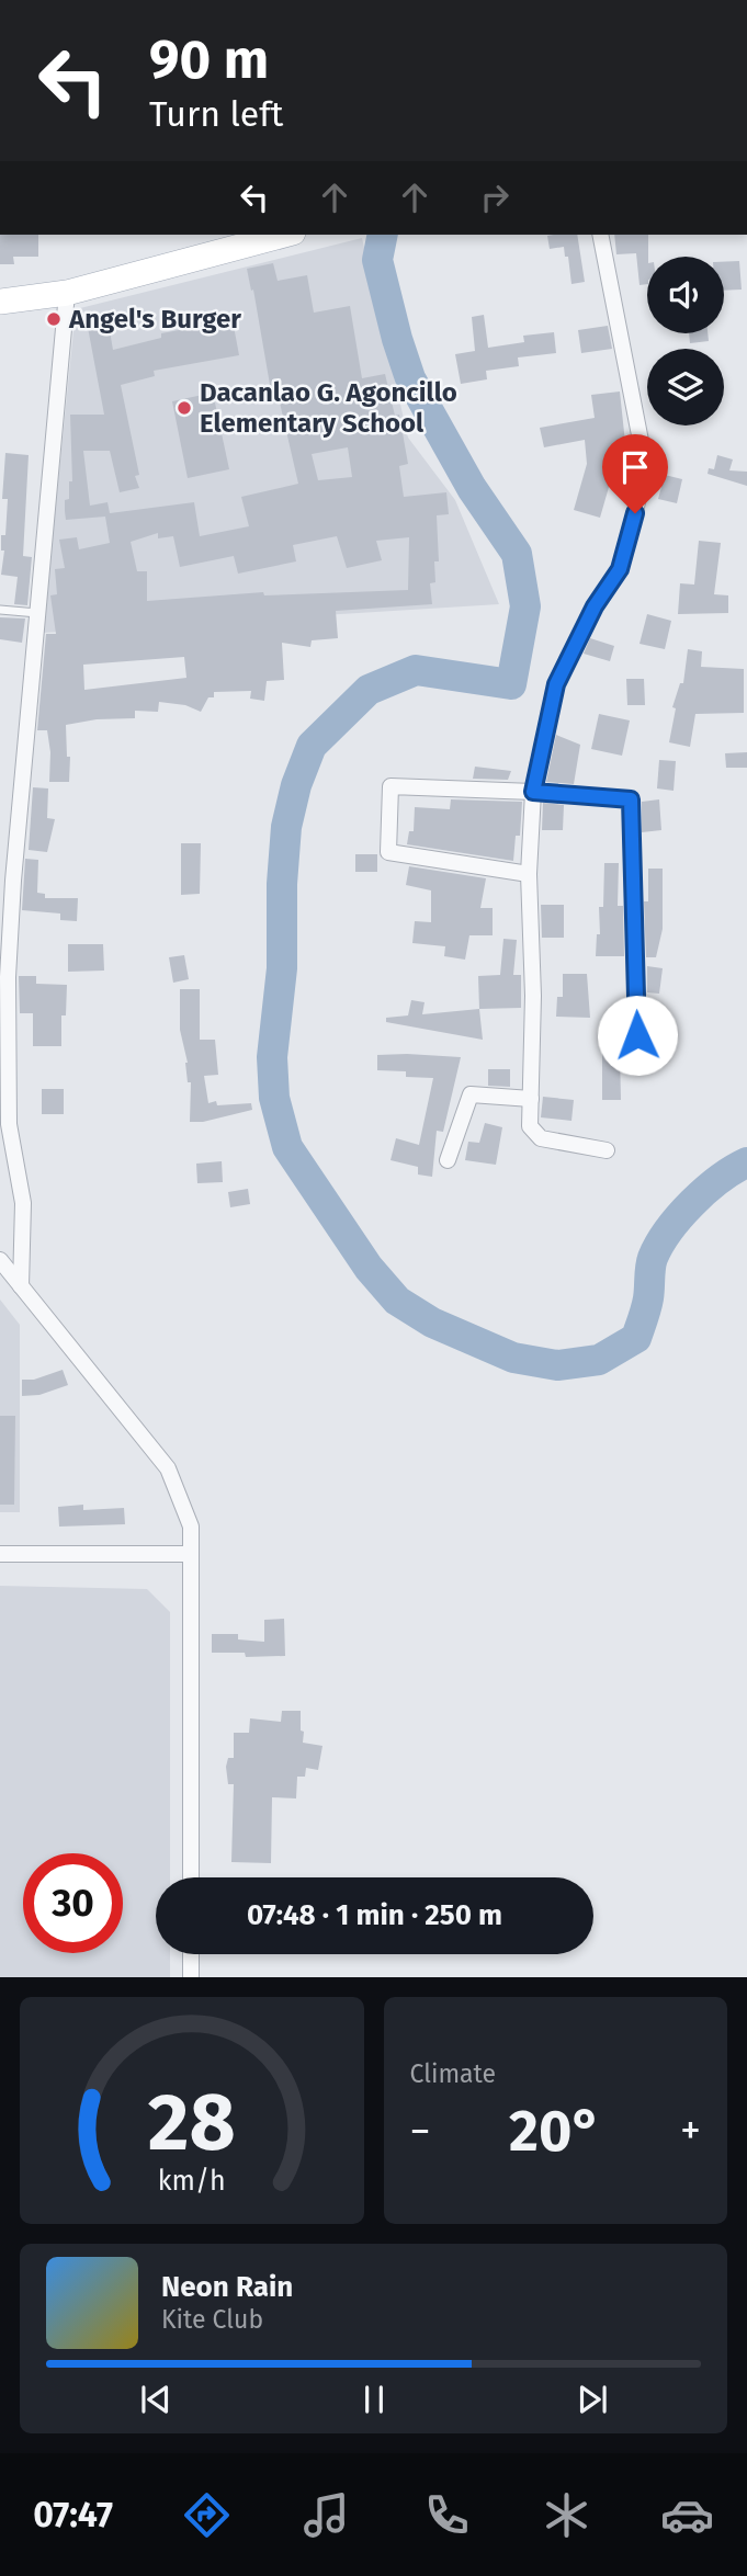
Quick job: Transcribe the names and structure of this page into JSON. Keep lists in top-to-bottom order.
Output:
{
  "places": ["Angel's Burger", "Dacanlao G. Agoncillo Elementary School"],
  "page": {
    "turn": ["90 m", "Turn left"],
    "limit": "30",
    "trip": "07:48 · 1 min · 250 m",
    "tile": "Climate",
    "heat": ["−", "20°", "+"],
    "song": ["Neon Rain", "Kite Club"],
    "tabs": "07:47",
    "gauge": ["28", "km/h"]
  }
}
